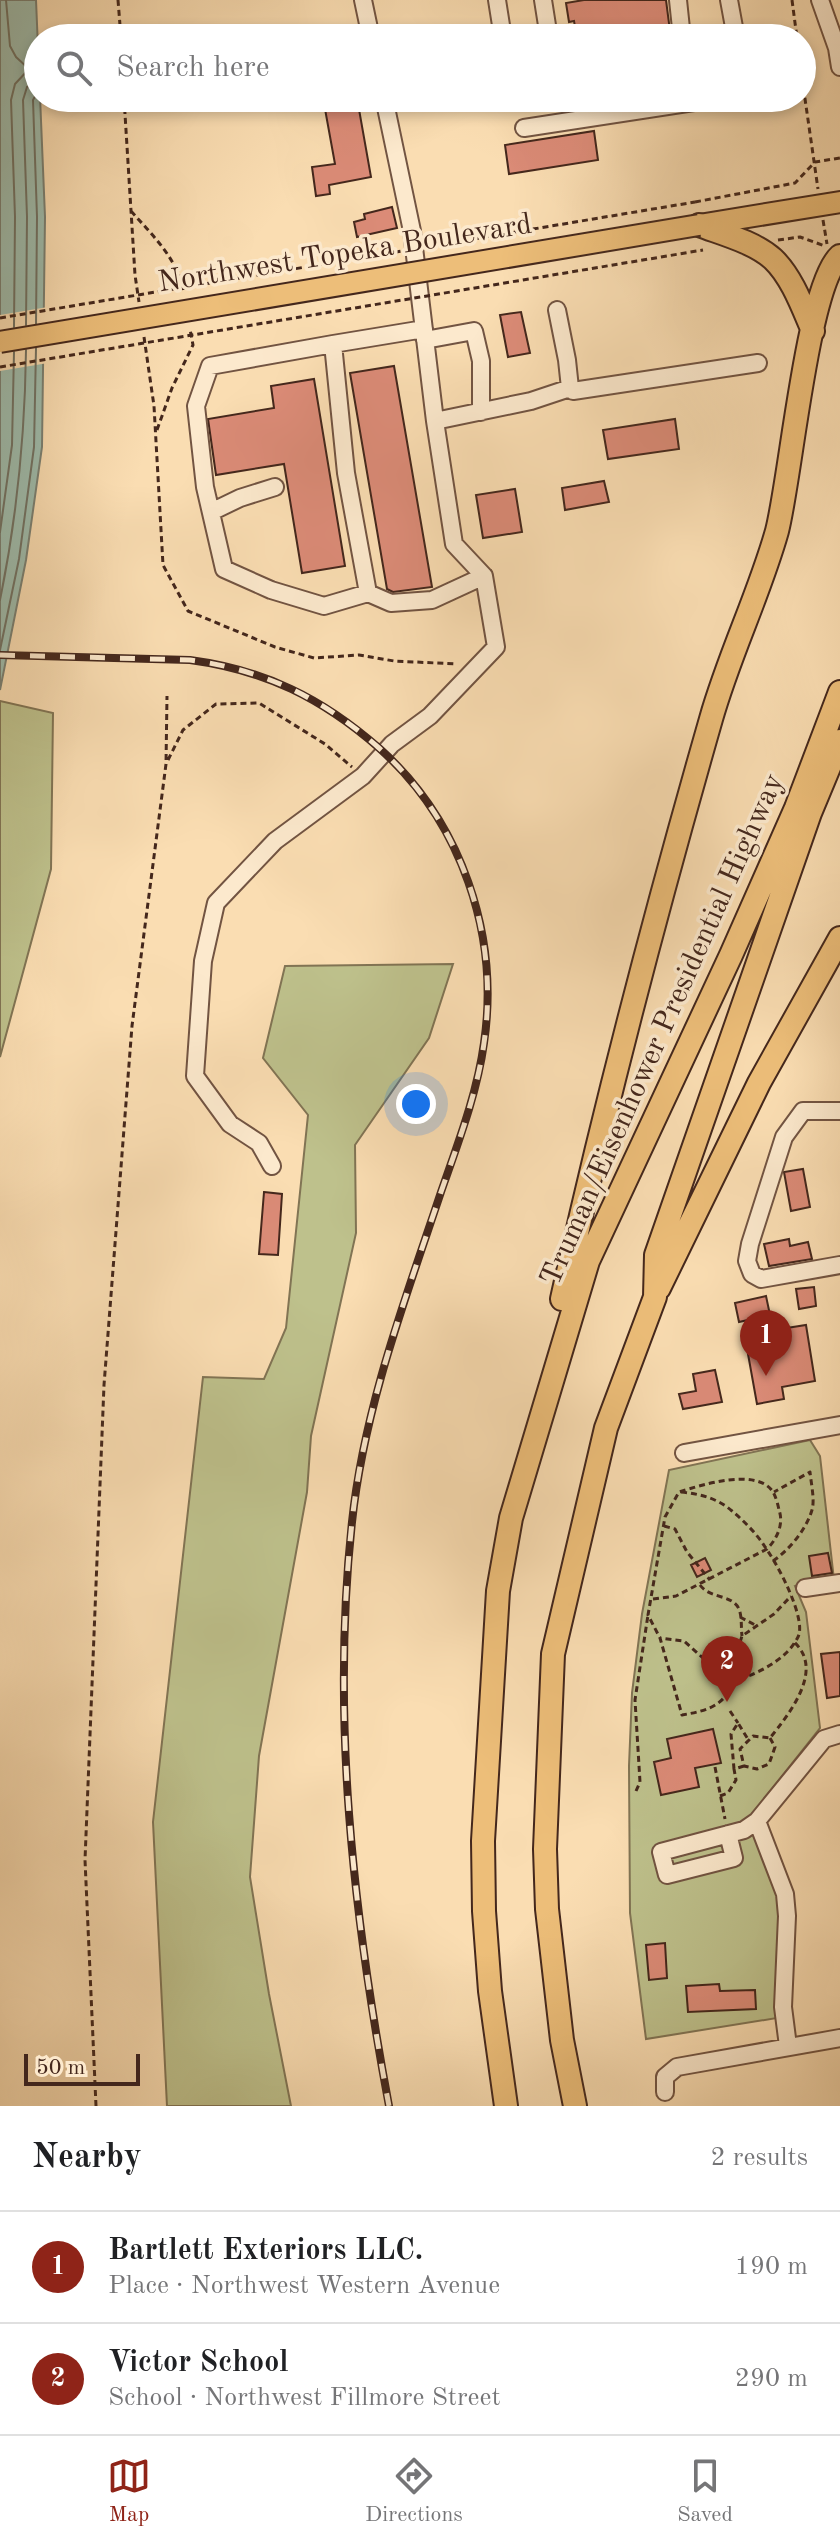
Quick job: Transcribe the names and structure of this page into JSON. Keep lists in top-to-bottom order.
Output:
{
  "streets": {
    "highway": ["Truman/Eisenhower Presidential Highway"],
    "main road": ["Northwest Topeka Boulevard"]
  },
  "scale_bar": "50 m",
  "page": {
    "search": "Search here",
    "pins": ["1", "2"],
    "scale": "50 m",
    "heading": ["Nearby", "2 results"],
    "list": [
      {
        "mark": "1",
        "name": "Bartlett Exteriors LLC.",
        "note": "Place · Northwest Western Avenue",
        "value": "190 m"
      },
      {
        "mark": "2",
        "name": "Victor School",
        "note": "School · Northwest Fillmore Street",
        "value": "290 m"
      }
    ],
    "nav": ["Map", "Directions", "Saved"]
  }
}
